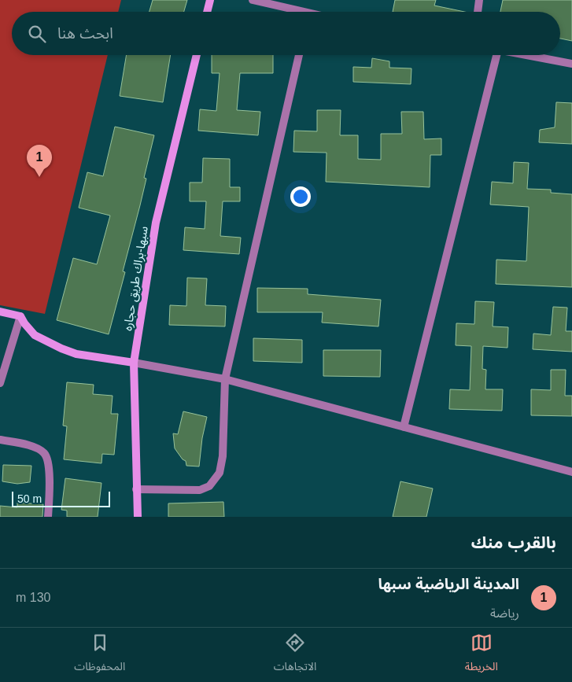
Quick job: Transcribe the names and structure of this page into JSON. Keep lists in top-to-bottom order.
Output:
{
  "streets": {
    "main road": ["سبها-براك طريق حجاره"]
  },
  "scale_bar": "50 m",
  "page": {
    "search": "ابحث هنا",
    "pins": "1",
    "scale": "50 m",
    "heading": "بالقرب منك",
    "list": [
      {
        "mark": "1",
        "name": "المدينة الرياضية سبها",
        "note": "رياضة",
        "value": "130 m"
      }
    ],
    "nav": ["الخريطة", "الاتجاهات", "المحفوظات"]
  }
}
